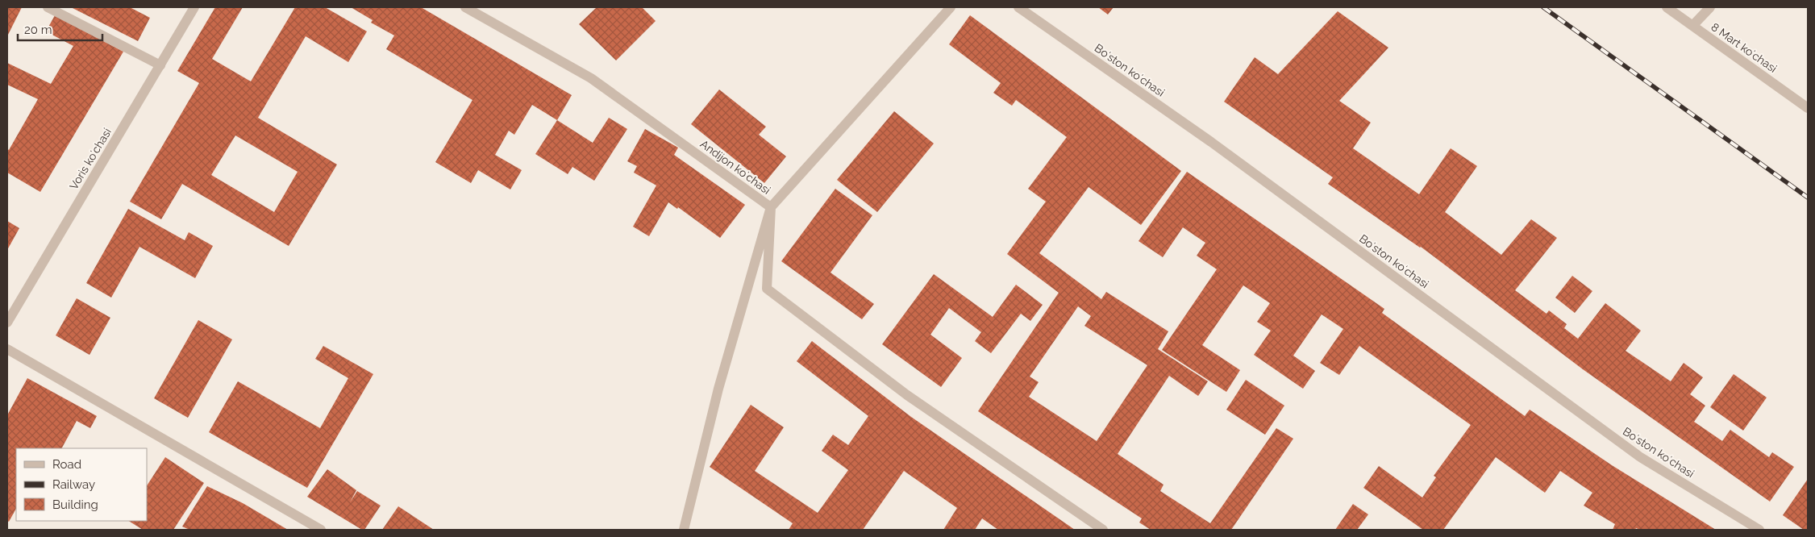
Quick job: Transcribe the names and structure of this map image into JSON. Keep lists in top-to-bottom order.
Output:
{
  "streets": {
    "street": [
      "8 Mart koʻchasi",
      "Boʻston koʻchasi",
      "Voris koʻchasi",
      "Andijon koʻchasi"
    ]
  },
  "legend": ["Road", "Railway", "Building"],
  "scale_bar": "20 m"
}
